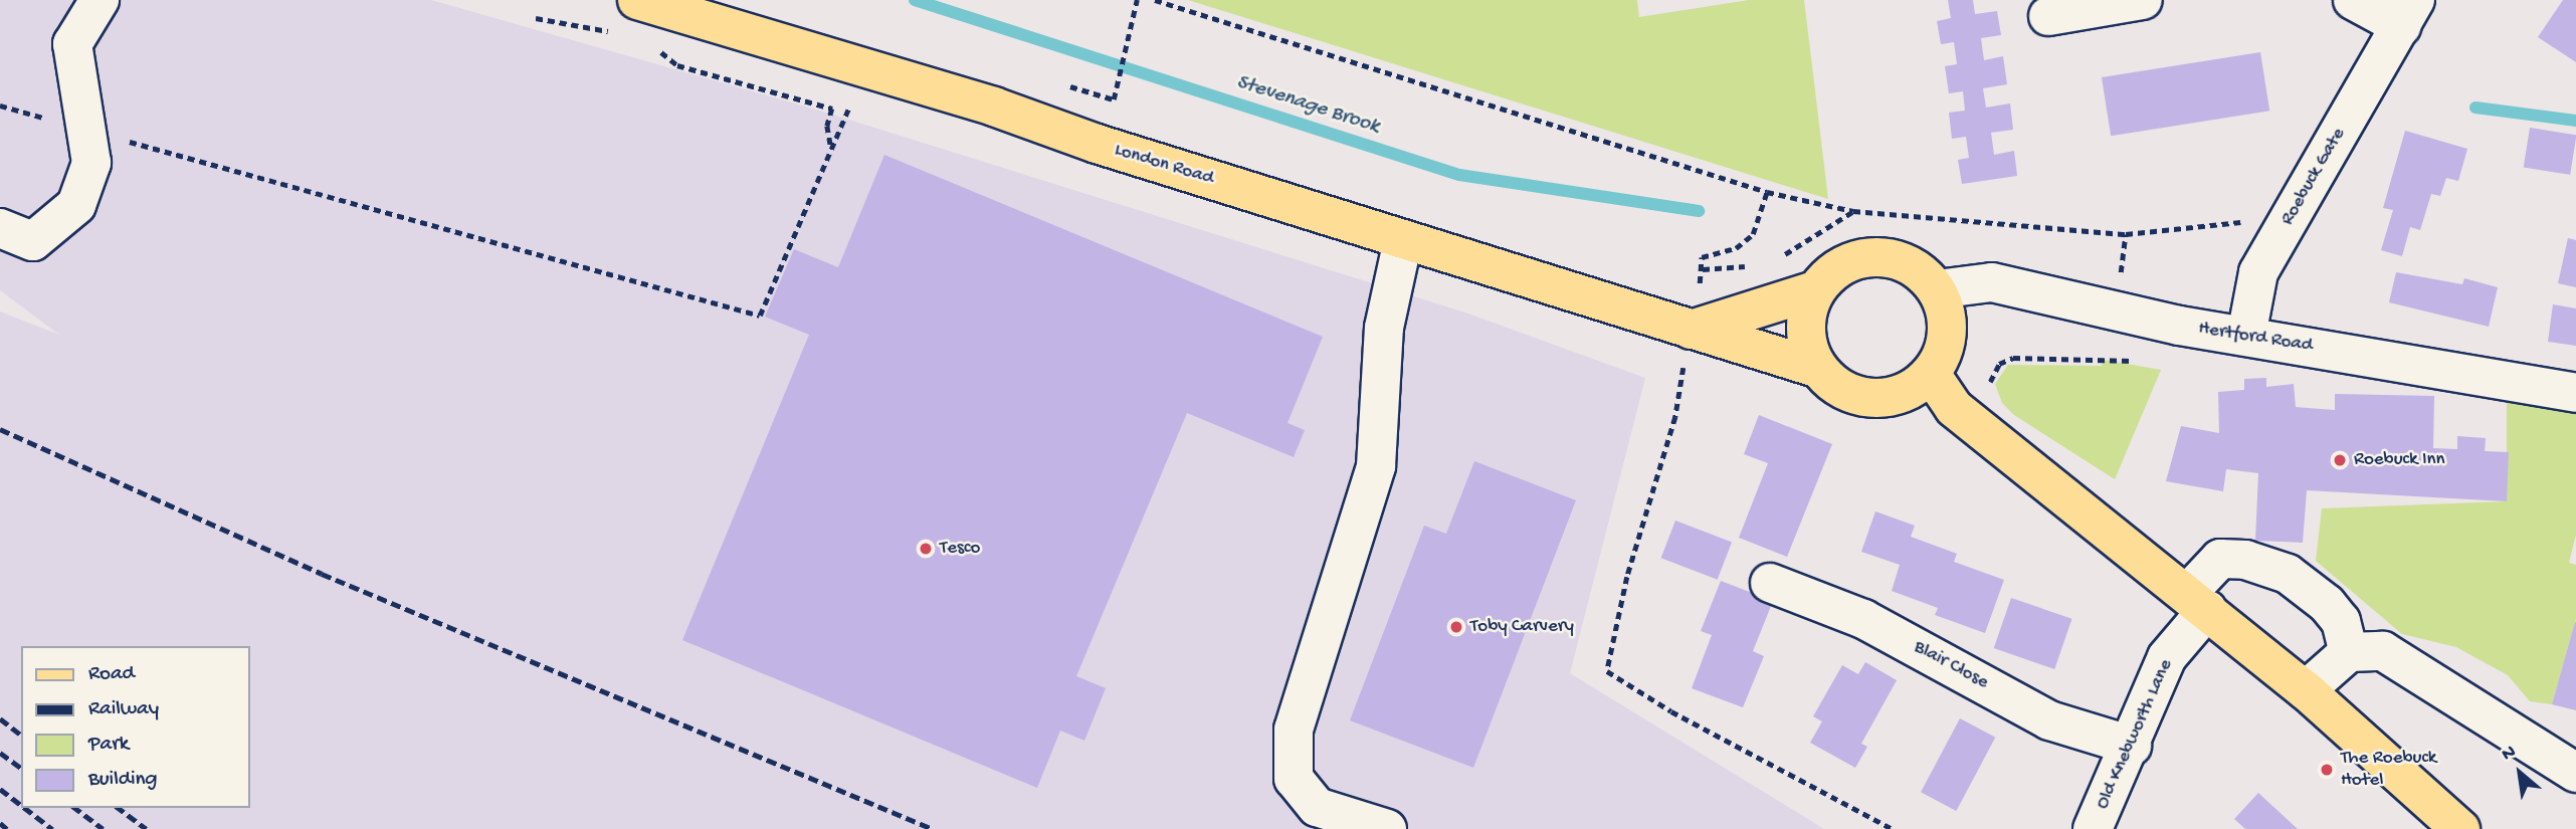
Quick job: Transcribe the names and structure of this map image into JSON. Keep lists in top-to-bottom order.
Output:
{
  "streets": {
    "main road": ["London Road"],
    "street": [
      "Roebuck Gate",
      "Hertford Road",
      "Blair Close",
      "Old Knebworth Lane"
    ]
  },
  "crossings": [
    ["London Road", "Hertford Road"],
    ["Roebuck Gate", "Hertford Road"],
    ["Blair Close", "Old Knebworth Lane"]
  ],
  "water": ["Stevenage Brook"],
  "places": [
    "Roebuck Inn",
    "Tesco",
    "Toby Carvery",
    "The Roebuck Hotel"
  ],
  "legend": [
    "Road",
    "Railway",
    "Park",
    "Building"
  ],
  "north": "top left"
}
